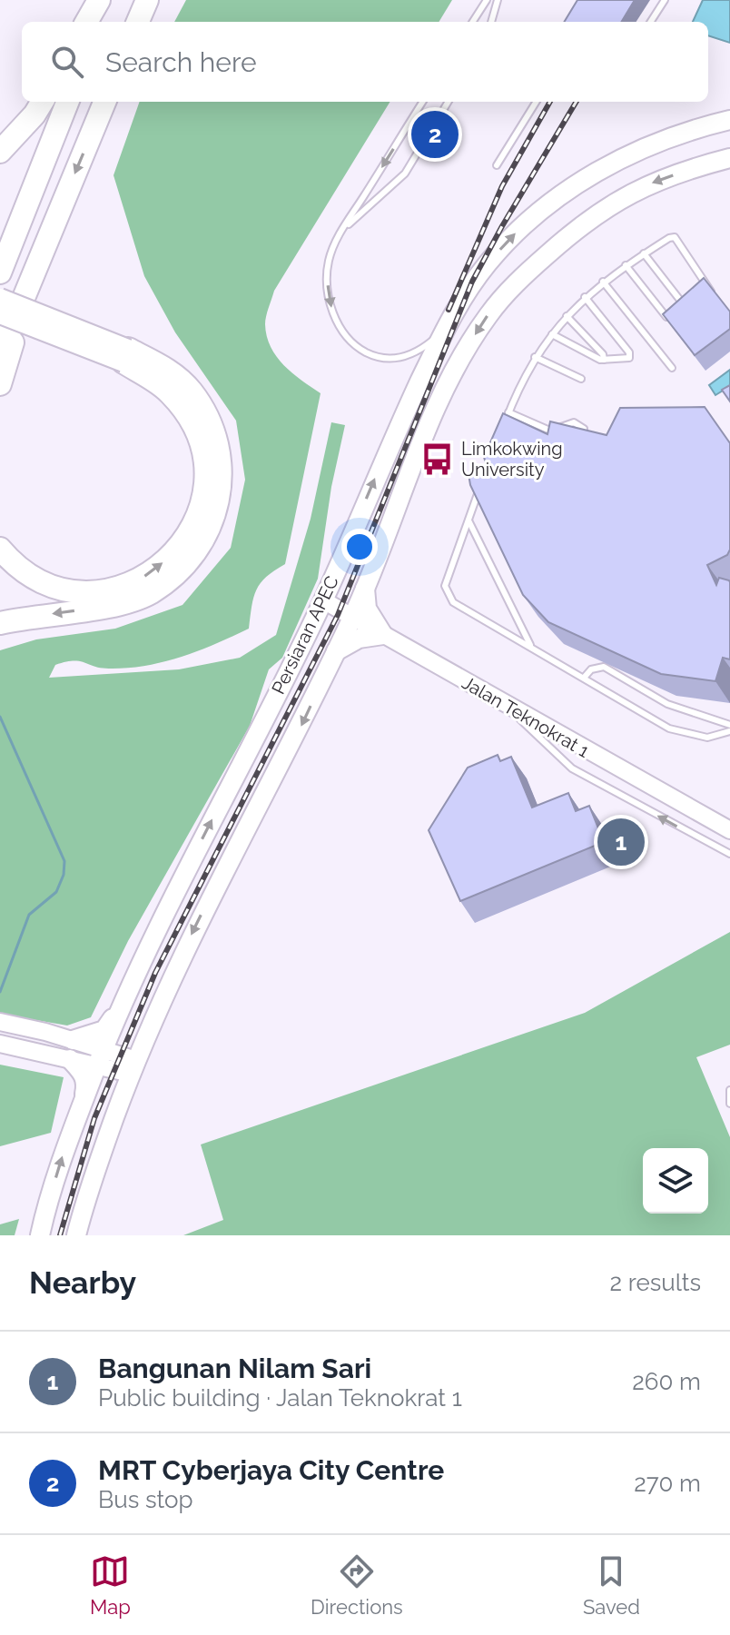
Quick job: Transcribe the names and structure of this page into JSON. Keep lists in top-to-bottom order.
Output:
{
  "streets": {
    "main road": ["Persiaran APEC", "Jalan Teknokrat 1"]
  },
  "crossings": [
    ["Persiaran APEC", "Jalan Teknokrat 1"]
  ],
  "places": {
    "bus stop": ["Limkokwing University"]
  },
  "page": {
    "search": "Search here",
    "pins": ["2", "1"],
    "heading": ["Nearby", "2 results"],
    "list": [
      {
        "mark": "1",
        "name": "Bangunan Nilam Sari",
        "note": "Public building · Jalan Teknokrat 1",
        "value": "260 m"
      },
      {
        "mark": "2",
        "name": "MRT Cyberjaya City Centre",
        "note": "Bus stop",
        "value": "270 m"
      }
    ],
    "nav": ["Map", "Directions", "Saved"]
  }
}
